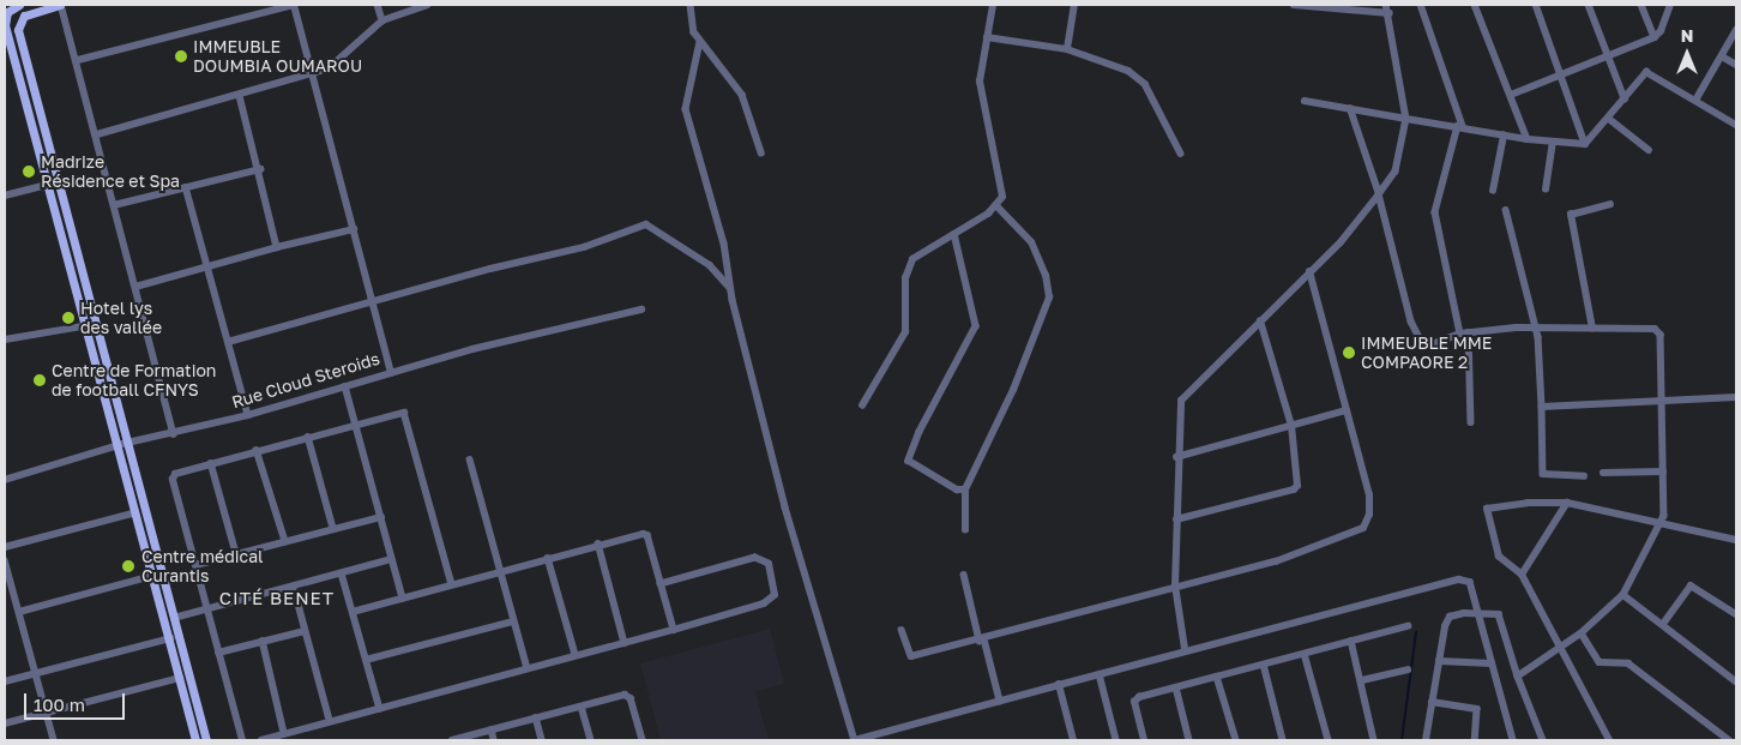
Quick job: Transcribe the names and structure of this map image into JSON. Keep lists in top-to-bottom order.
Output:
{
  "streets": {
    "street": ["Rue Cloud Steroids"]
  },
  "districts": ["CITÉ BENET"],
  "places": [
    "IMMEUBLE DOUMBIA OUMAROU",
    "Madrize Résidence et Spa",
    "Hotel lys des vallée",
    "IMMEUBLE MME COMPAORE 2",
    "Centre de Formation de football CFNYS",
    "Centre médical Curantis"
  ],
  "scale_bar": "100 m",
  "north": "top"
}
